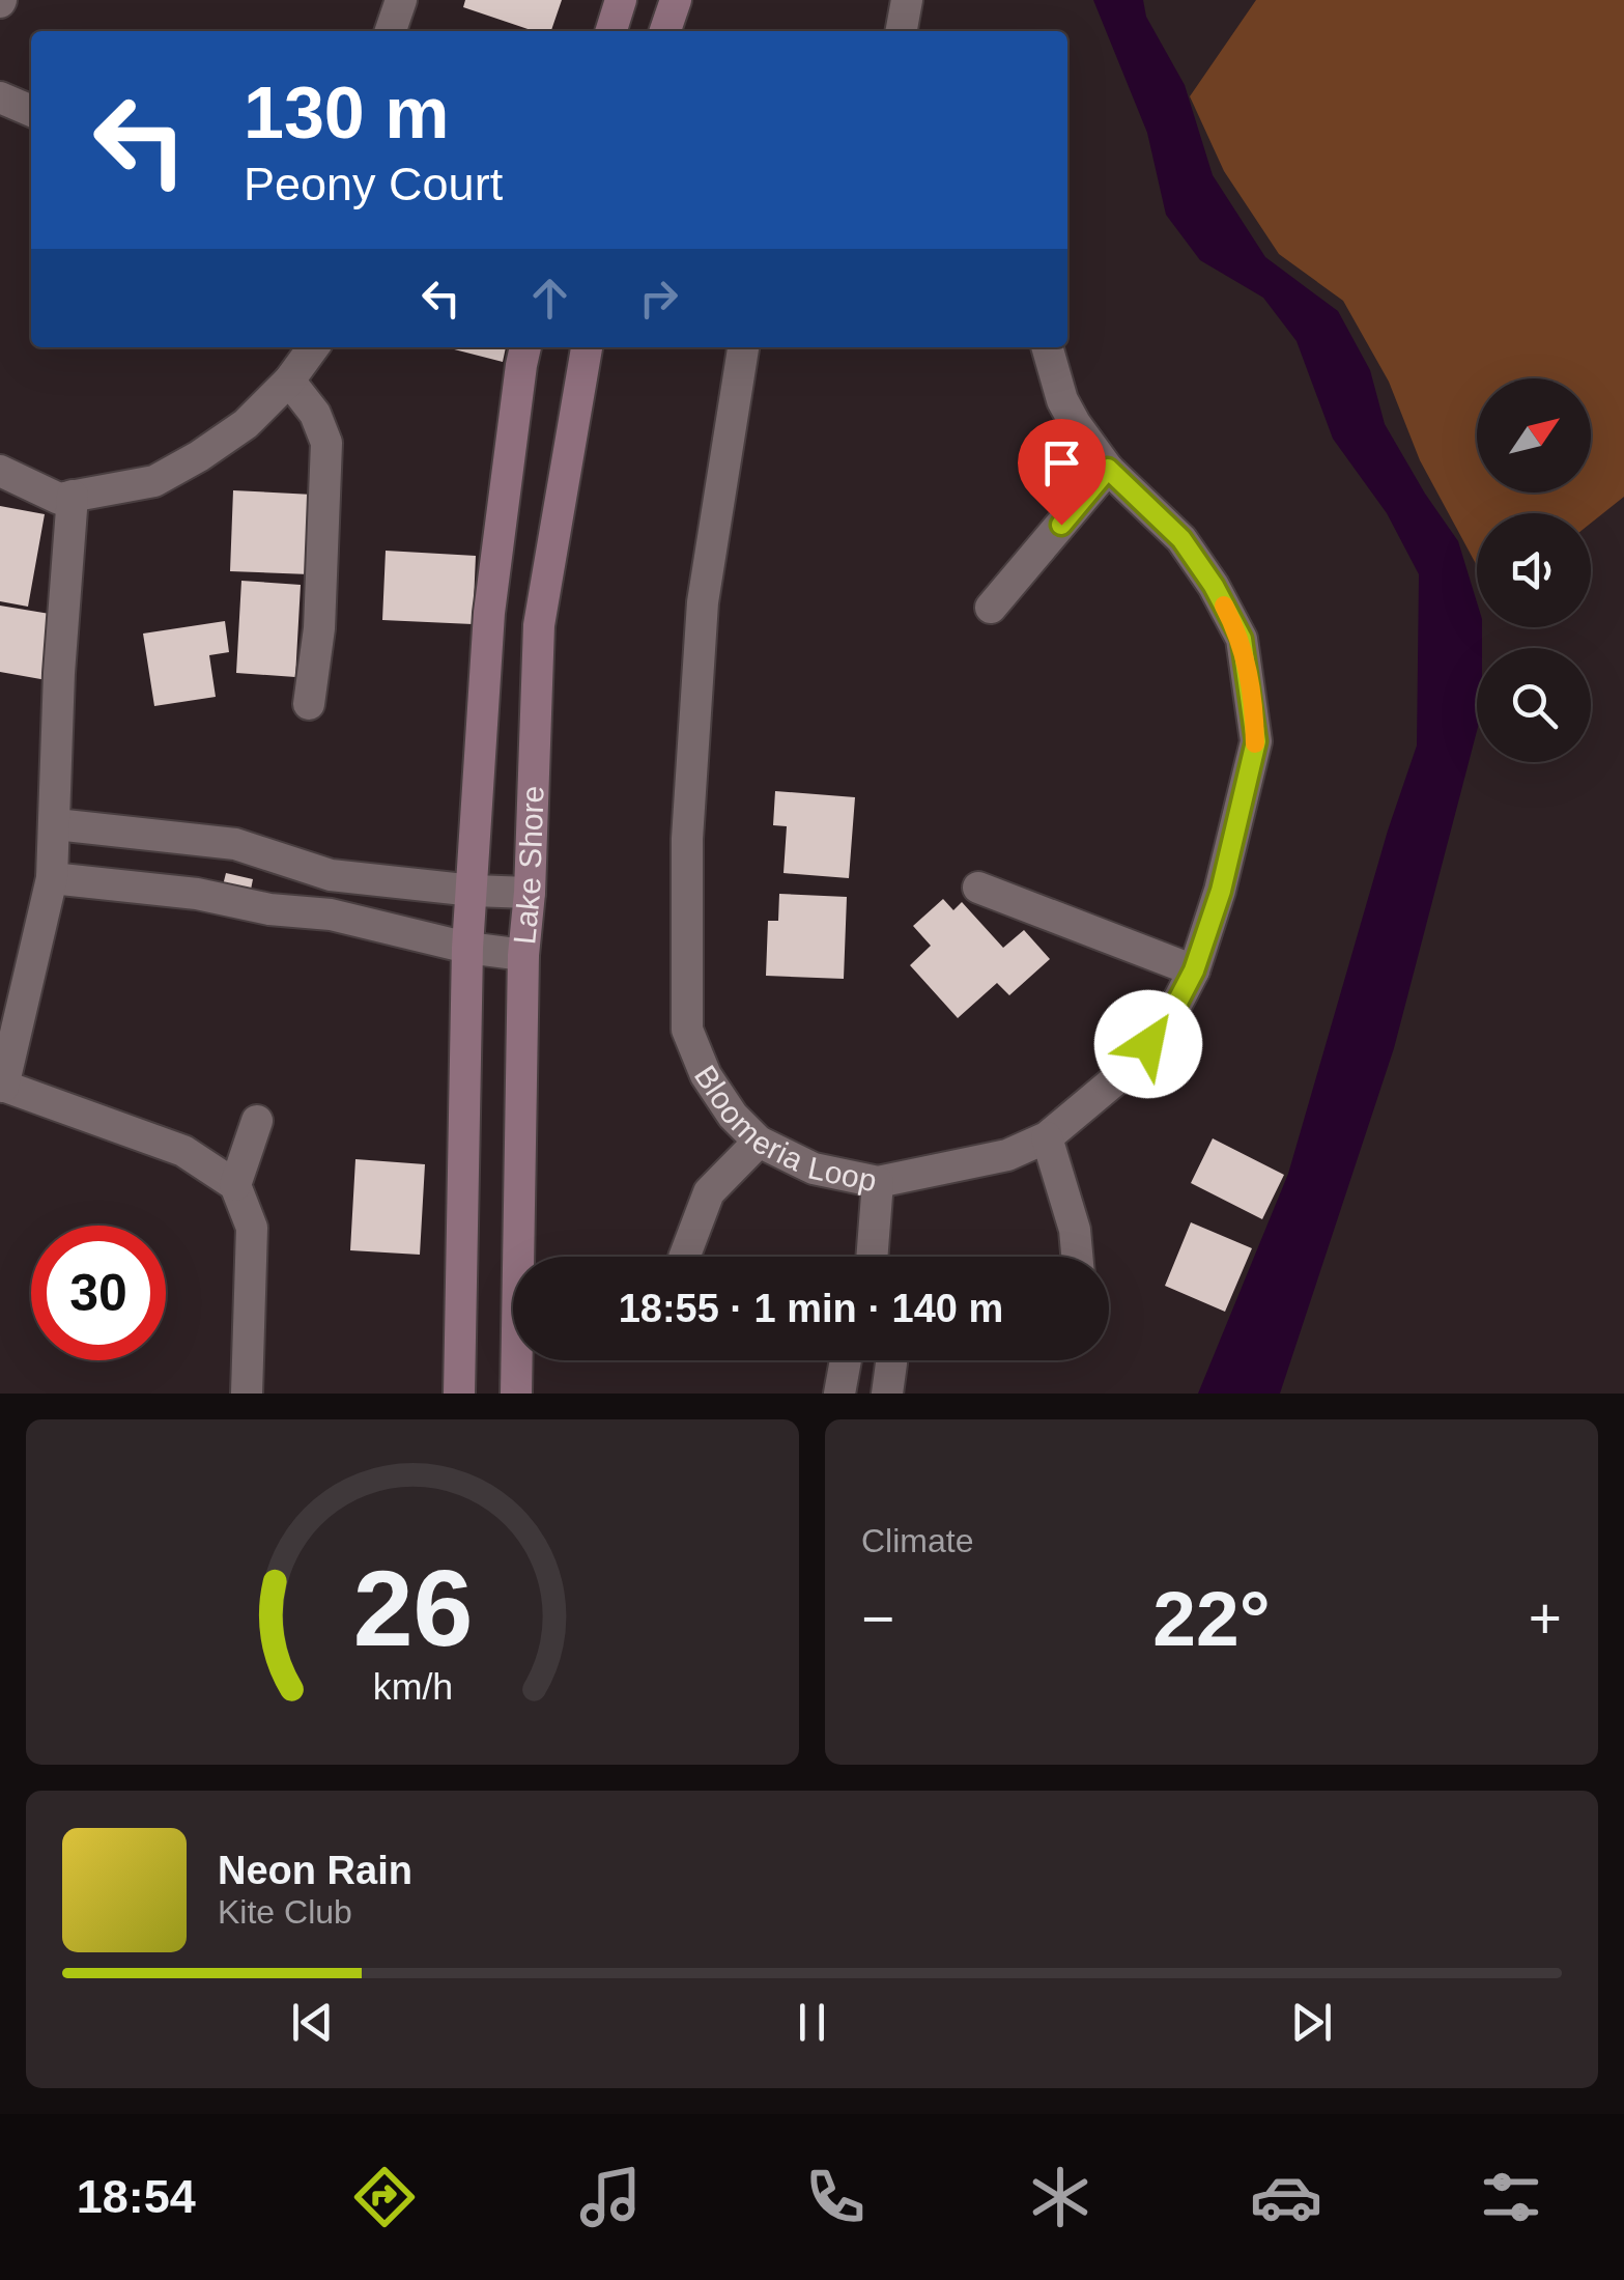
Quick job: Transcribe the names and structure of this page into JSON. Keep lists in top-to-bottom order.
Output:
{
  "streets": {
    "street": ["Lake Shore", "Bloomeria Loop"]
  },
  "north": "top right",
  "page": {
    "turn": ["130 m", "Peony Court"],
    "limit": "30",
    "trip": "18:55 · 1 min · 140 m",
    "tile": "Climate",
    "heat": ["−", "22°", "+"],
    "song": ["Neon Rain", "Kite Club"],
    "tabs": "18:54",
    "gauge": ["26", "km/h"]
  }
}
